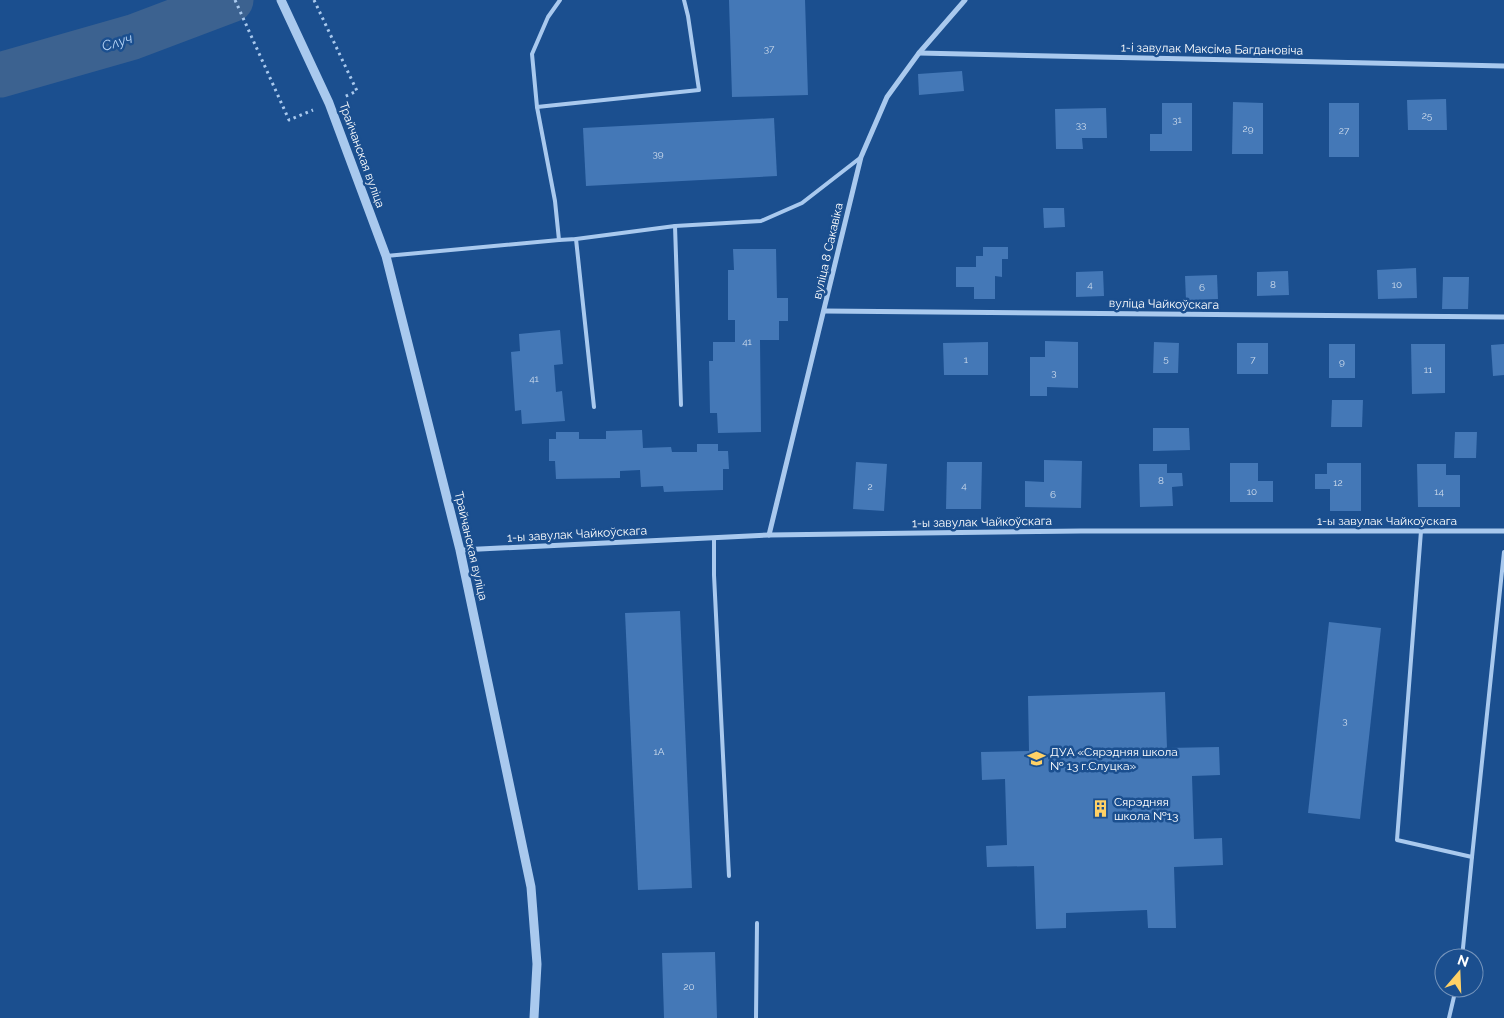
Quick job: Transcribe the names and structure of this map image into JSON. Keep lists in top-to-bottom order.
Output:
{
  "streets": {
    "street": [
      "1-і завулак Максіма Багдановіча",
      "Трайчанская вуліца",
      "вуліца 8 Сакавіка",
      "вуліца Чайкоўскага",
      "1-ы завулак Чайкоўскага"
    ]
  },
  "crossings": [
    ["1-і завулак Максіма Багдановіча", "вуліца 8 Сакавіка"],
    ["Трайчанская вуліца", "1-ы завулак Чайкоўскага"],
    ["вуліца 8 Сакавіка", "вуліца Чайкоўскага"],
    ["вуліца 8 Сакавіка", "1-ы завулак Чайкоўскага"]
  ],
  "water": ["Случ"],
  "places": {
    "school or university": ["ДУА «Сярэдняя школа № 13 г.Слуцка»"],
    "building": ["Сярэдняя школа №13"]
  },
  "house_numbers": [
    "37",
    "25",
    "31",
    "33",
    "29",
    "27",
    "39",
    "4",
    "8",
    "10",
    "6",
    "41",
    "5",
    "1",
    "7",
    "9",
    "11",
    "3",
    "41",
    "8",
    "12",
    "4",
    "2",
    "10",
    "14",
    "6",
    "3",
    "1А",
    "20"
  ],
  "north": "top"
}
